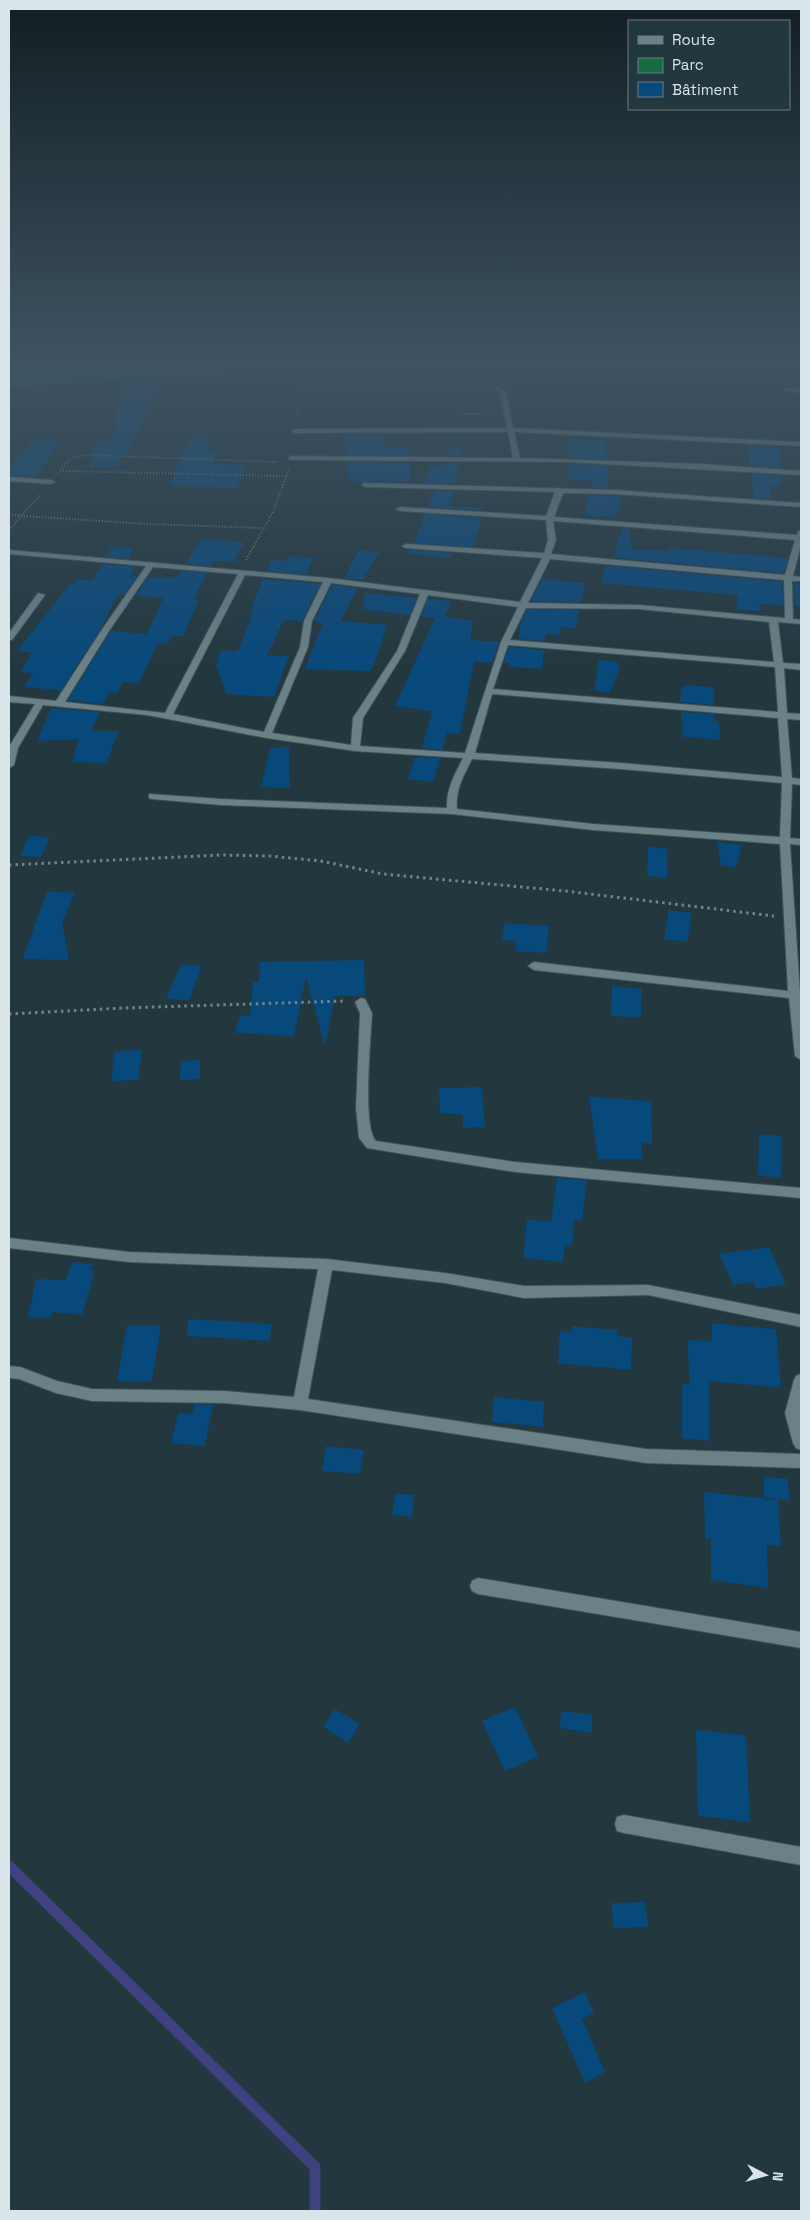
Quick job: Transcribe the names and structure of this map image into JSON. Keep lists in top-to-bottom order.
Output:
{
  "legend": ["Route", "Parc", "Bâtiment"],
  "north": "right"
}
